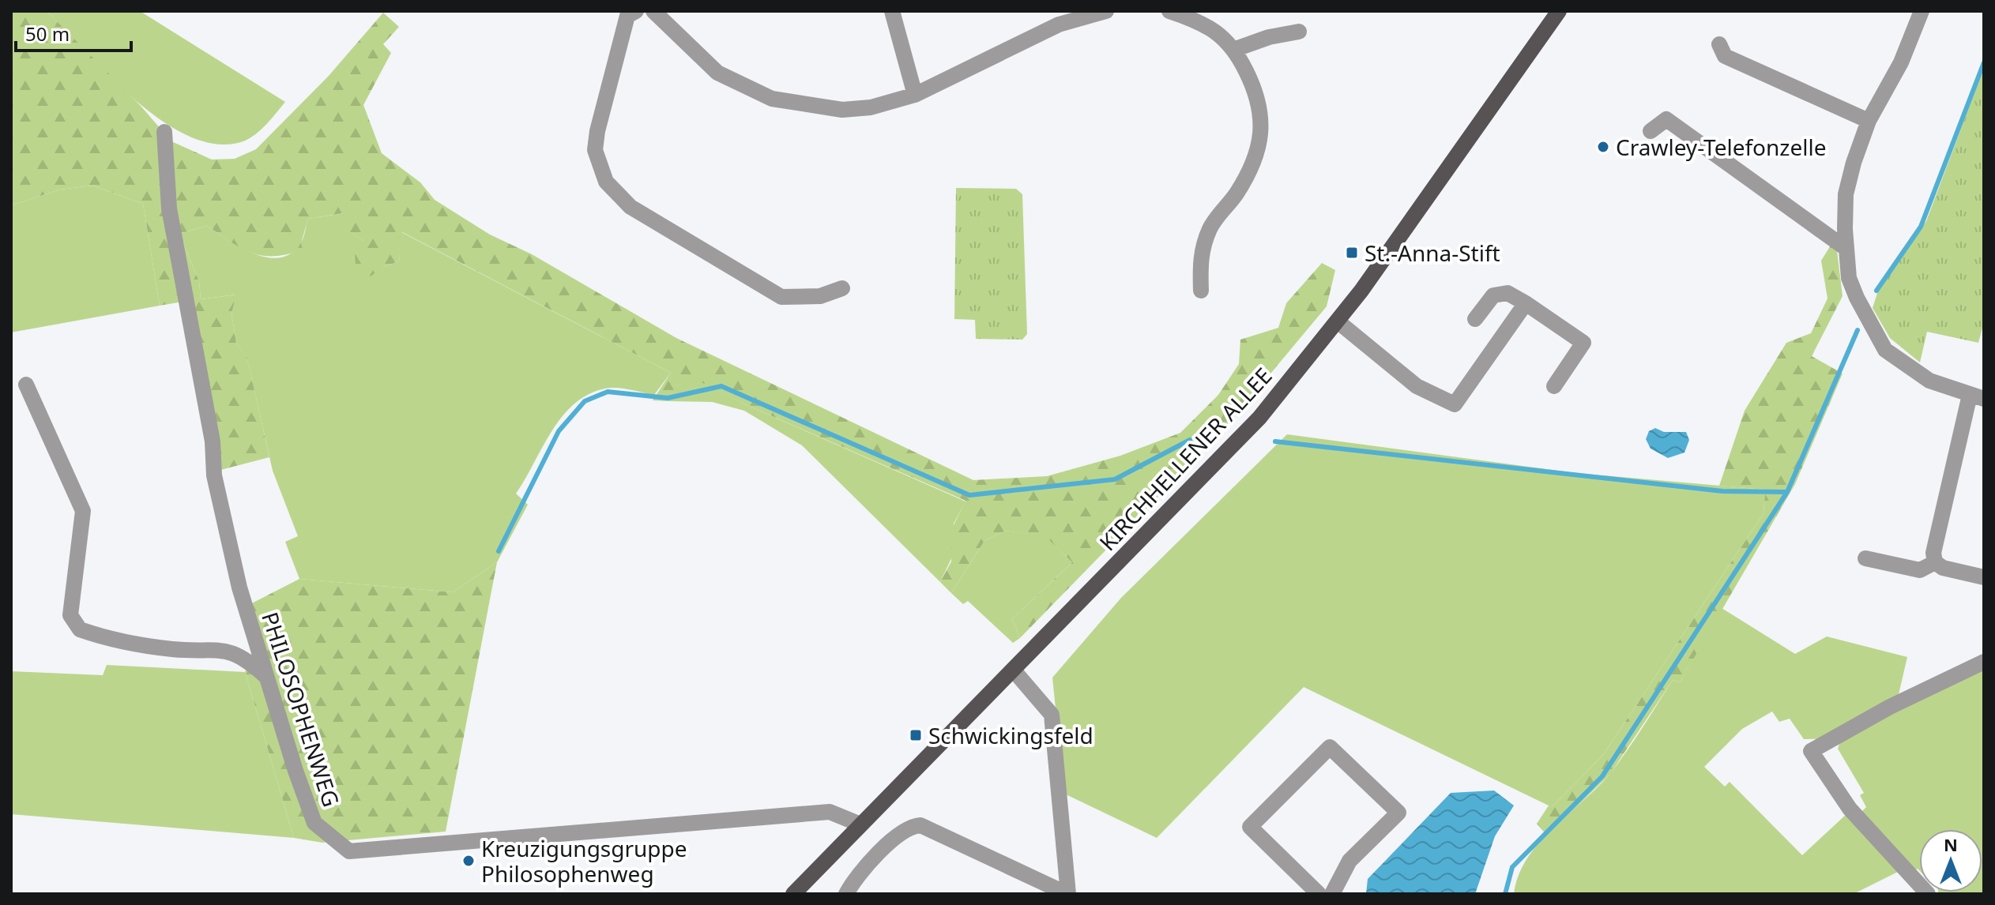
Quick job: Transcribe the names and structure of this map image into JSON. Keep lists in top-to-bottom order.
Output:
{
  "streets": {
    "main road": ["KIRCHHELLENER ALLEE"],
    "street": ["PHILOSOPHENWEG"]
  },
  "crossings": [
    ["KIRCHHELLENER ALLEE", "PHILOSOPHENWEG"]
  ],
  "places": {
    "other": ["Crawley-Telefonzelle", "Kreuzigungsgruppe Philosophenweg"],
    "transit": ["St.-Anna-Stift", "Schwickingsfeld"]
  },
  "scale_bar": "50 m",
  "north": "top"
}
